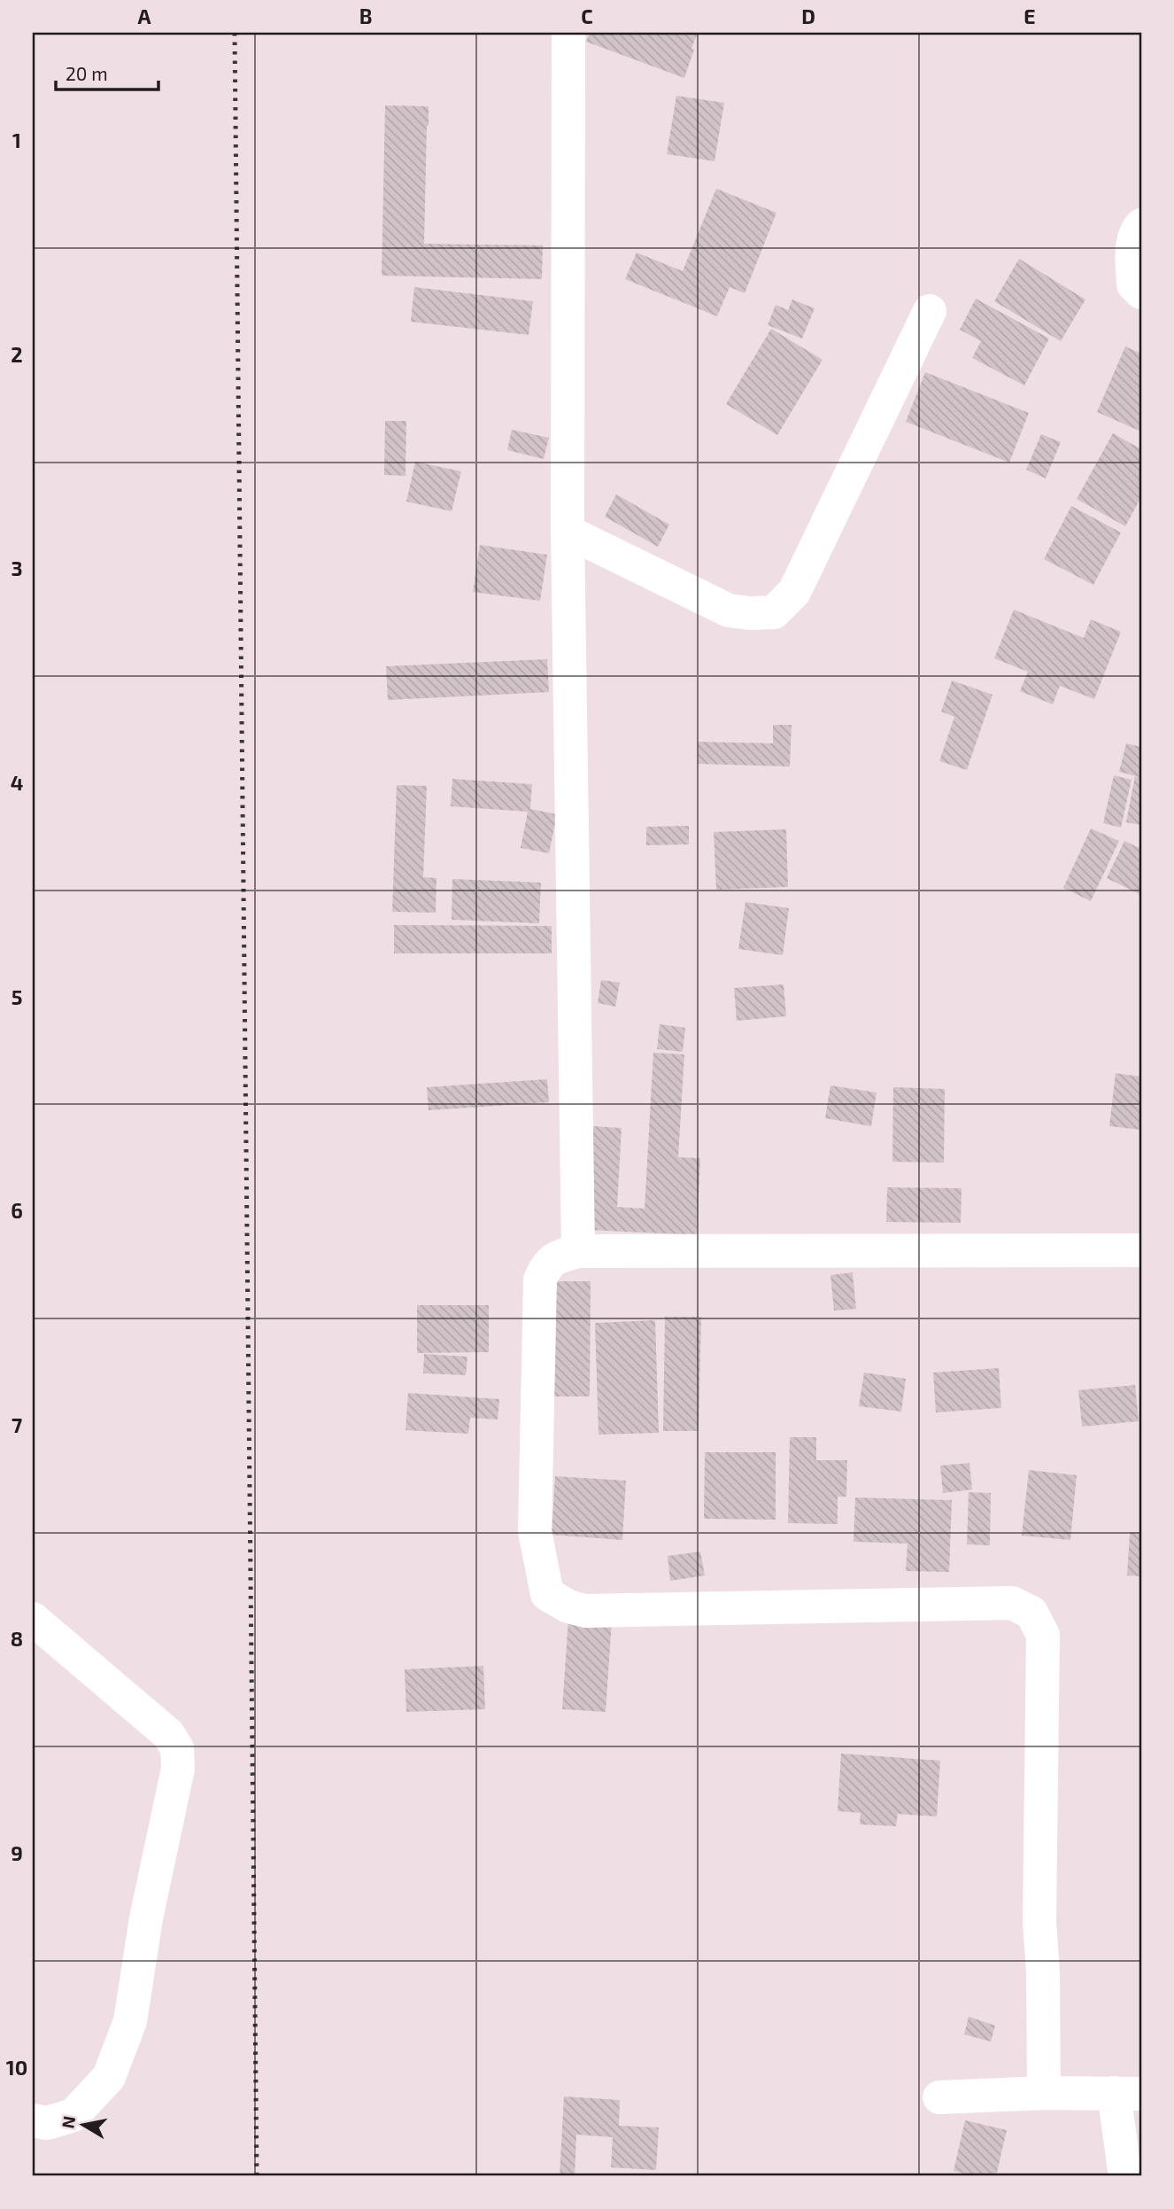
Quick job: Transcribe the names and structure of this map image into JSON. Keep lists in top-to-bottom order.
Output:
{
  "scale_bar": "20 m",
  "north": "left",
  "grid": {
    "columns": [
      "A",
      "B",
      "C",
      "D",
      "E"
    ],
    "rows": [
      "1",
      "2",
      "3",
      "4",
      "5",
      "6",
      "7",
      "8",
      "9",
      "10"
    ]
  }
}
